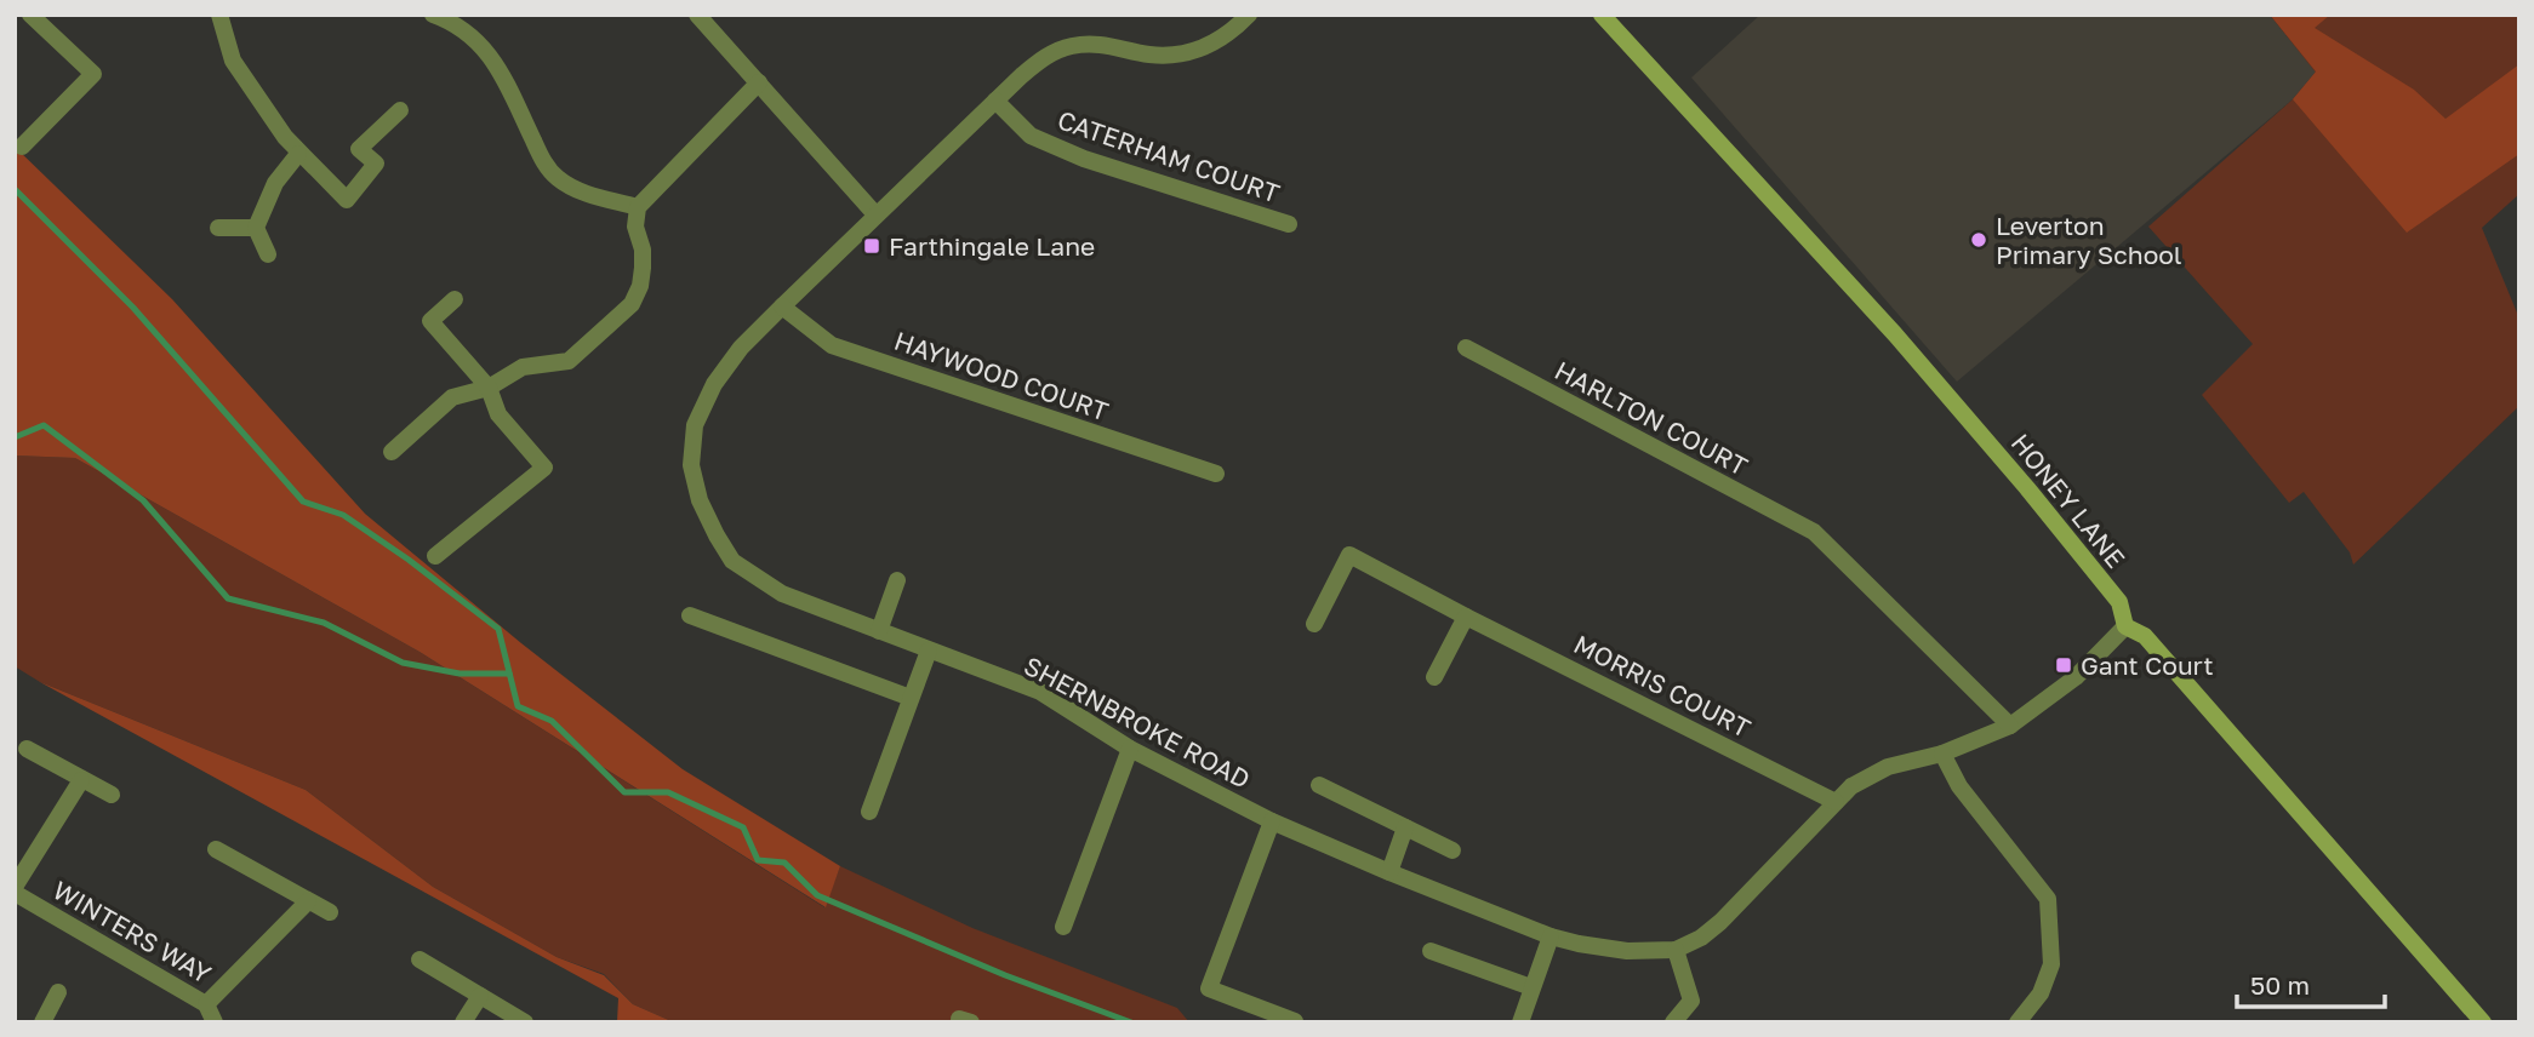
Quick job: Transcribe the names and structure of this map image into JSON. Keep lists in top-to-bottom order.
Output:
{
  "streets": {
    "street": [
      "CATERHAM COURT",
      "HAYWOOD COURT",
      "HARLTON COURT",
      "HONEY LANE",
      "MORRIS COURT",
      "SHERNBROKE ROAD",
      "WINTERS WAY"
    ]
  },
  "crossings": [
    ["CATERHAM COURT", "SHERNBROKE ROAD"],
    ["HAYWOOD COURT", "SHERNBROKE ROAD"],
    ["HARLTON COURT", "SHERNBROKE ROAD"],
    ["HONEY LANE", "SHERNBROKE ROAD"],
    ["MORRIS COURT", "SHERNBROKE ROAD"]
  ],
  "places": {
    "other": ["Leverton Primary School"],
    "transit": ["Farthingale Lane", "Gant Court"]
  },
  "scale_bar": "50 m"
}
